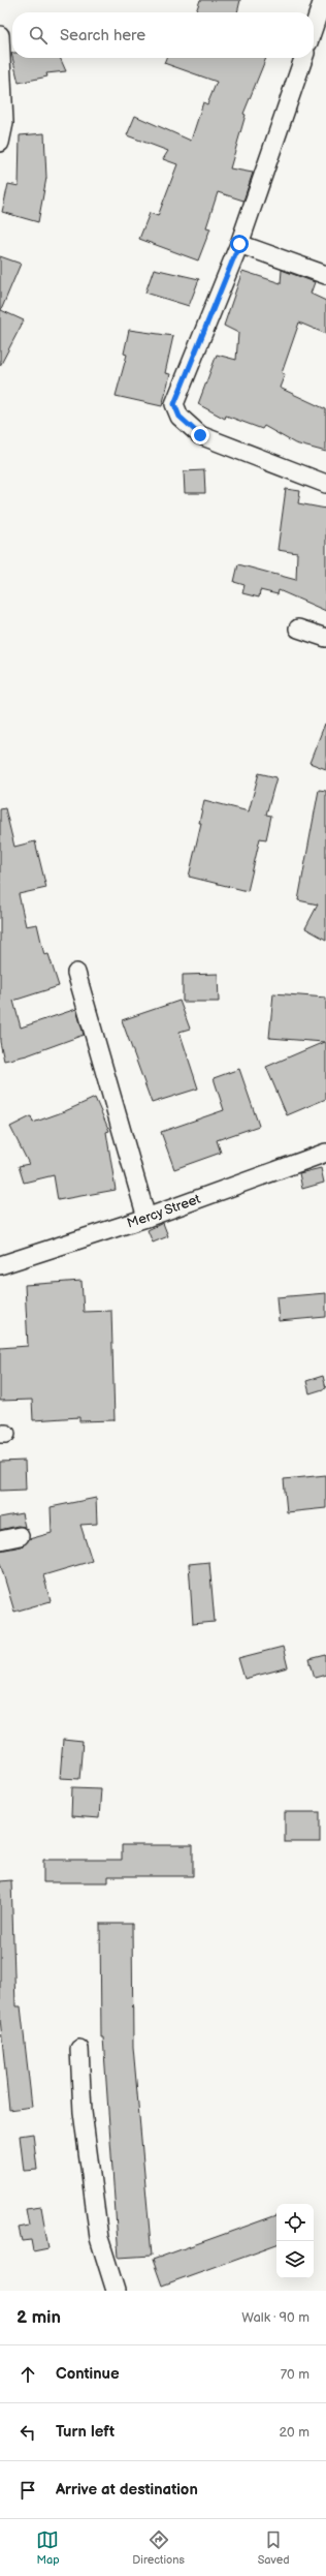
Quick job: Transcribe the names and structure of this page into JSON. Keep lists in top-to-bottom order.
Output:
{
  "streets": {
    "street": ["Mercy Street"]
  },
  "page": {
    "search": "Search here",
    "heading": ["2 min", "Walk · 90 m"],
    "list": [
      ["Continue", "70 m"],
      ["Turn left", "20 m"],
      "Arrive at destination"
    ],
    "nav": ["Map", "Directions", "Saved"]
  }
}
